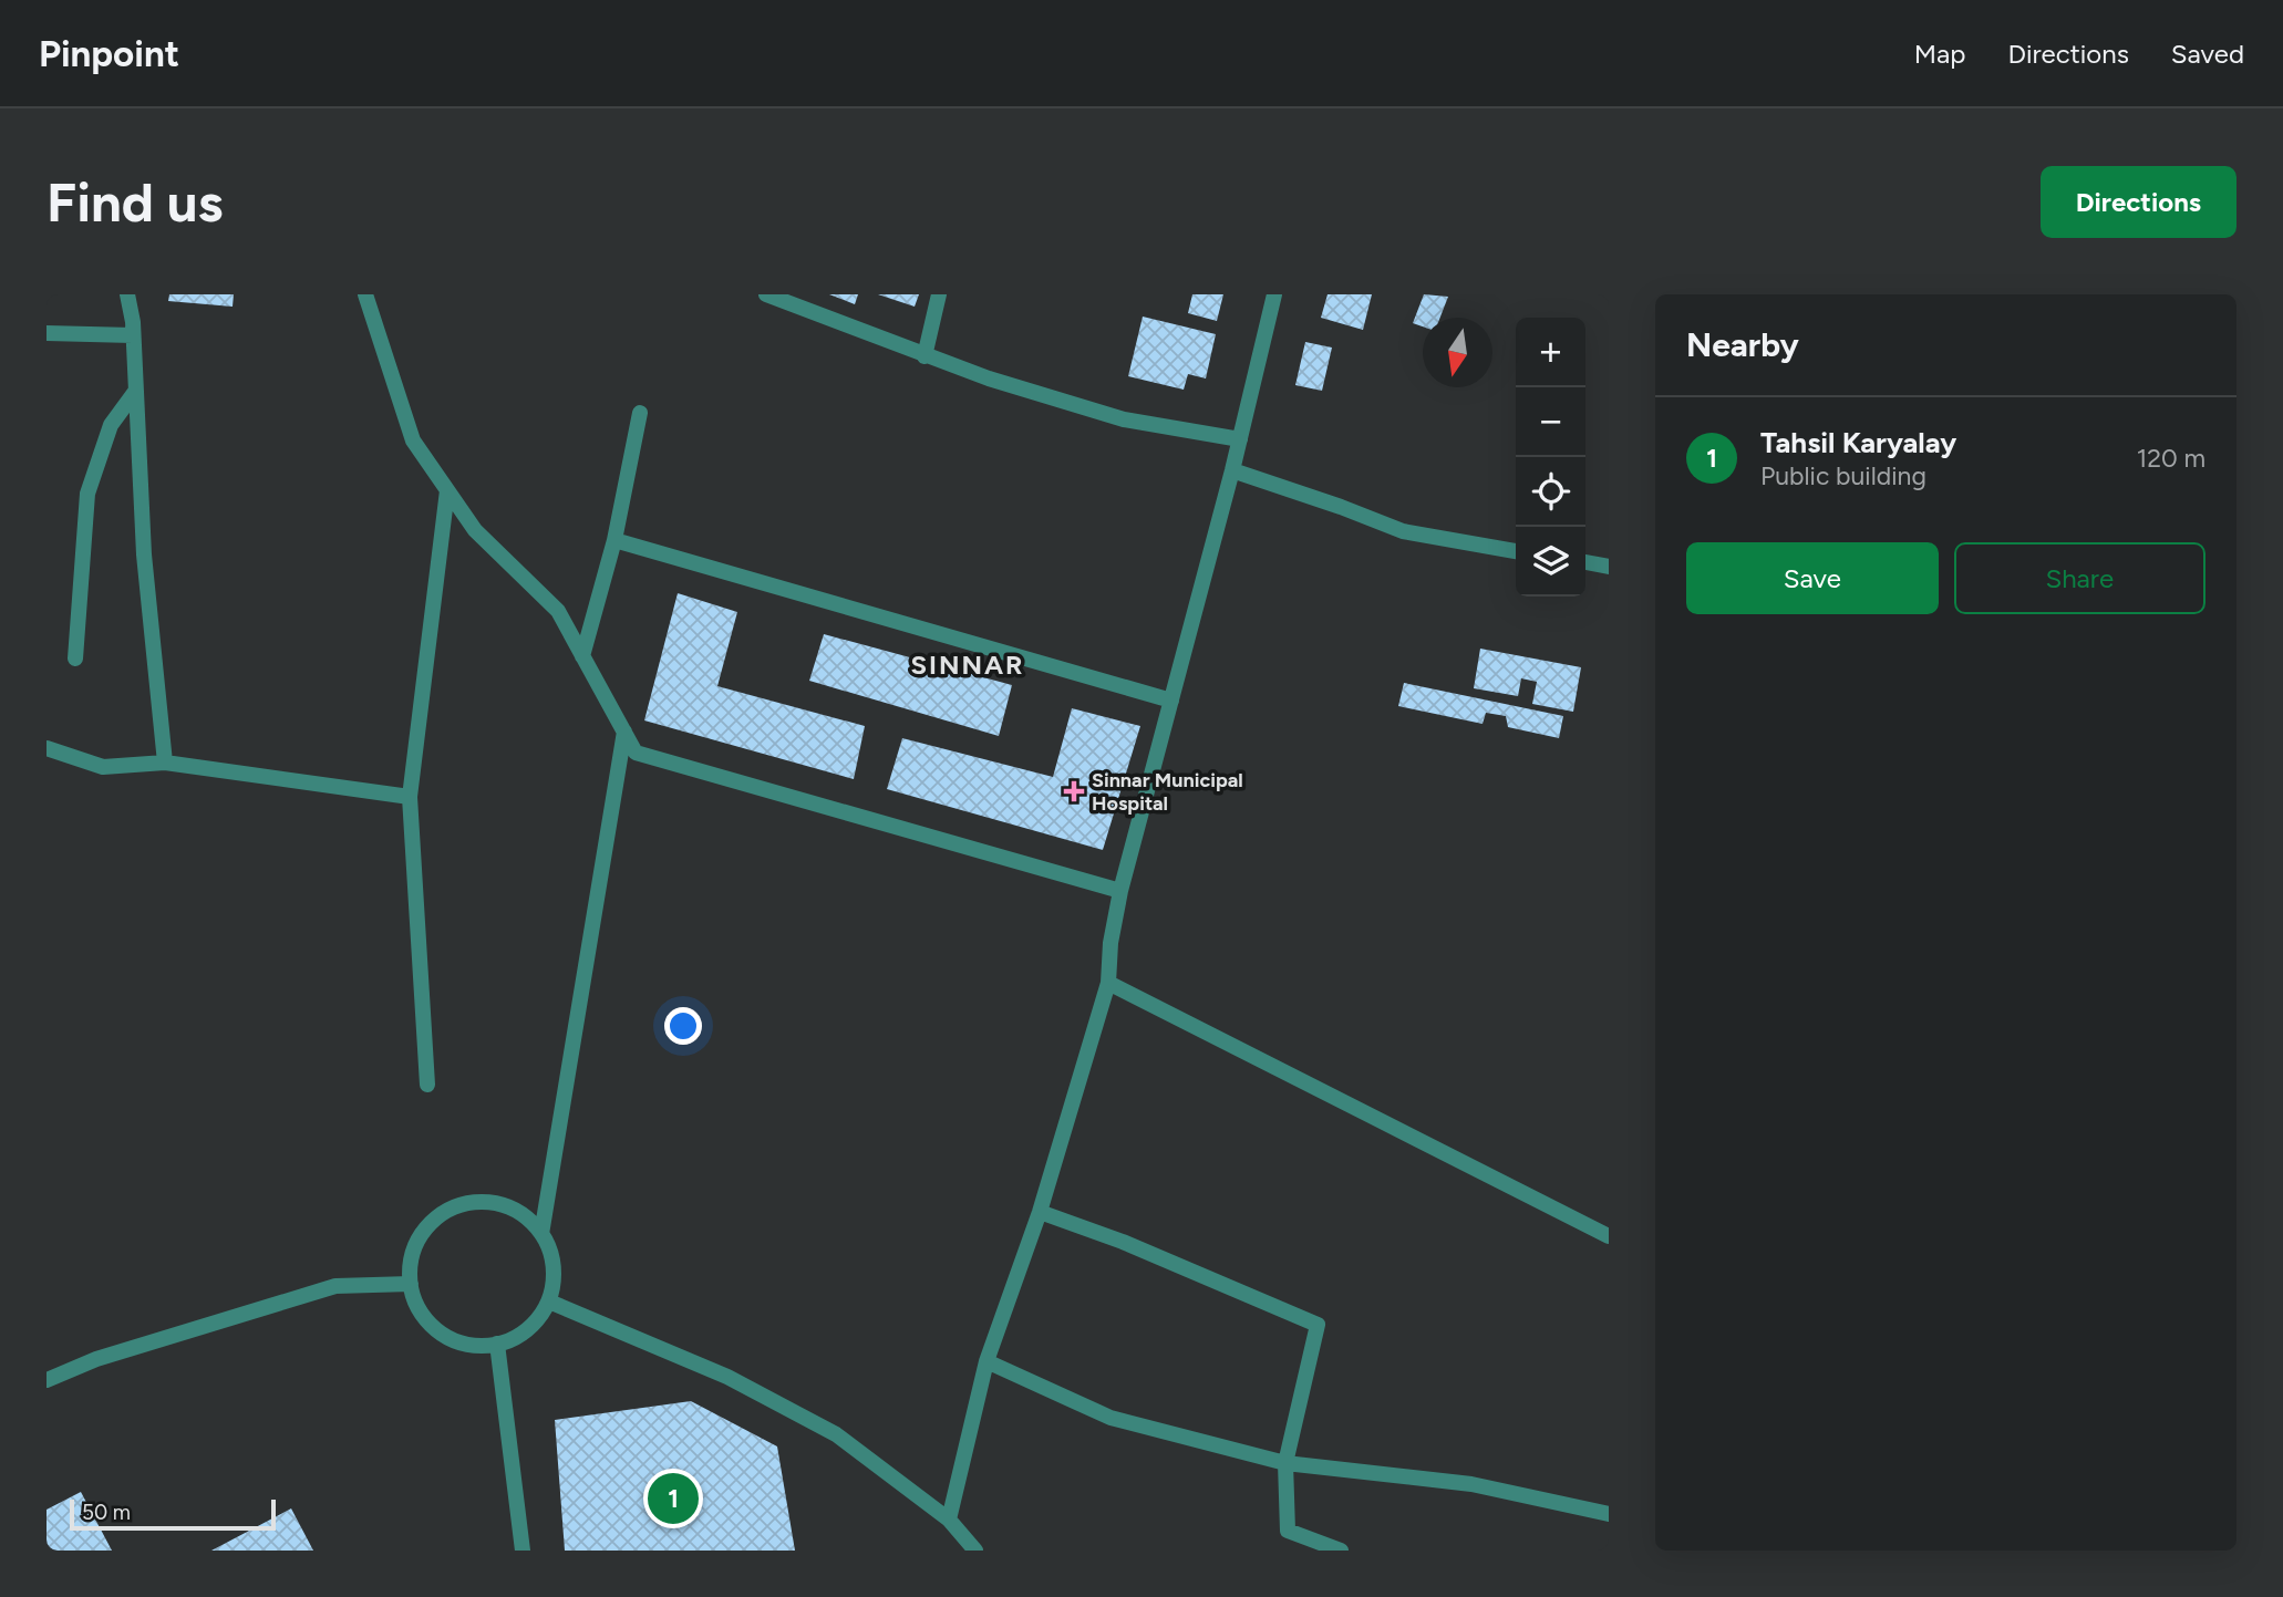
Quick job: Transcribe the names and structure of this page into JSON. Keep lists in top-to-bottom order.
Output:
{
  "districts": ["SINNAR"],
  "places": {
    "health": ["Sinnar Municipal Hospital"]
  },
  "scale_bar": "50 m",
  "north": "bottom",
  "page": {
    "header": "Pinpoint",
    "nav": ["Map", "Directions", "Saved"],
    "buttons": [
      "Directions",
      ["Save", "Share"]
    ],
    "title": "Find us",
    "heading": "Nearby",
    "map_buttons": ["+", "−"],
    "list": [
      {
        "mark": "1",
        "name": "Tahsil Karyalay",
        "note": "Public building",
        "value": "120 m"
      }
    ],
    "pins": "1",
    "scale": "50 m"
  }
}
